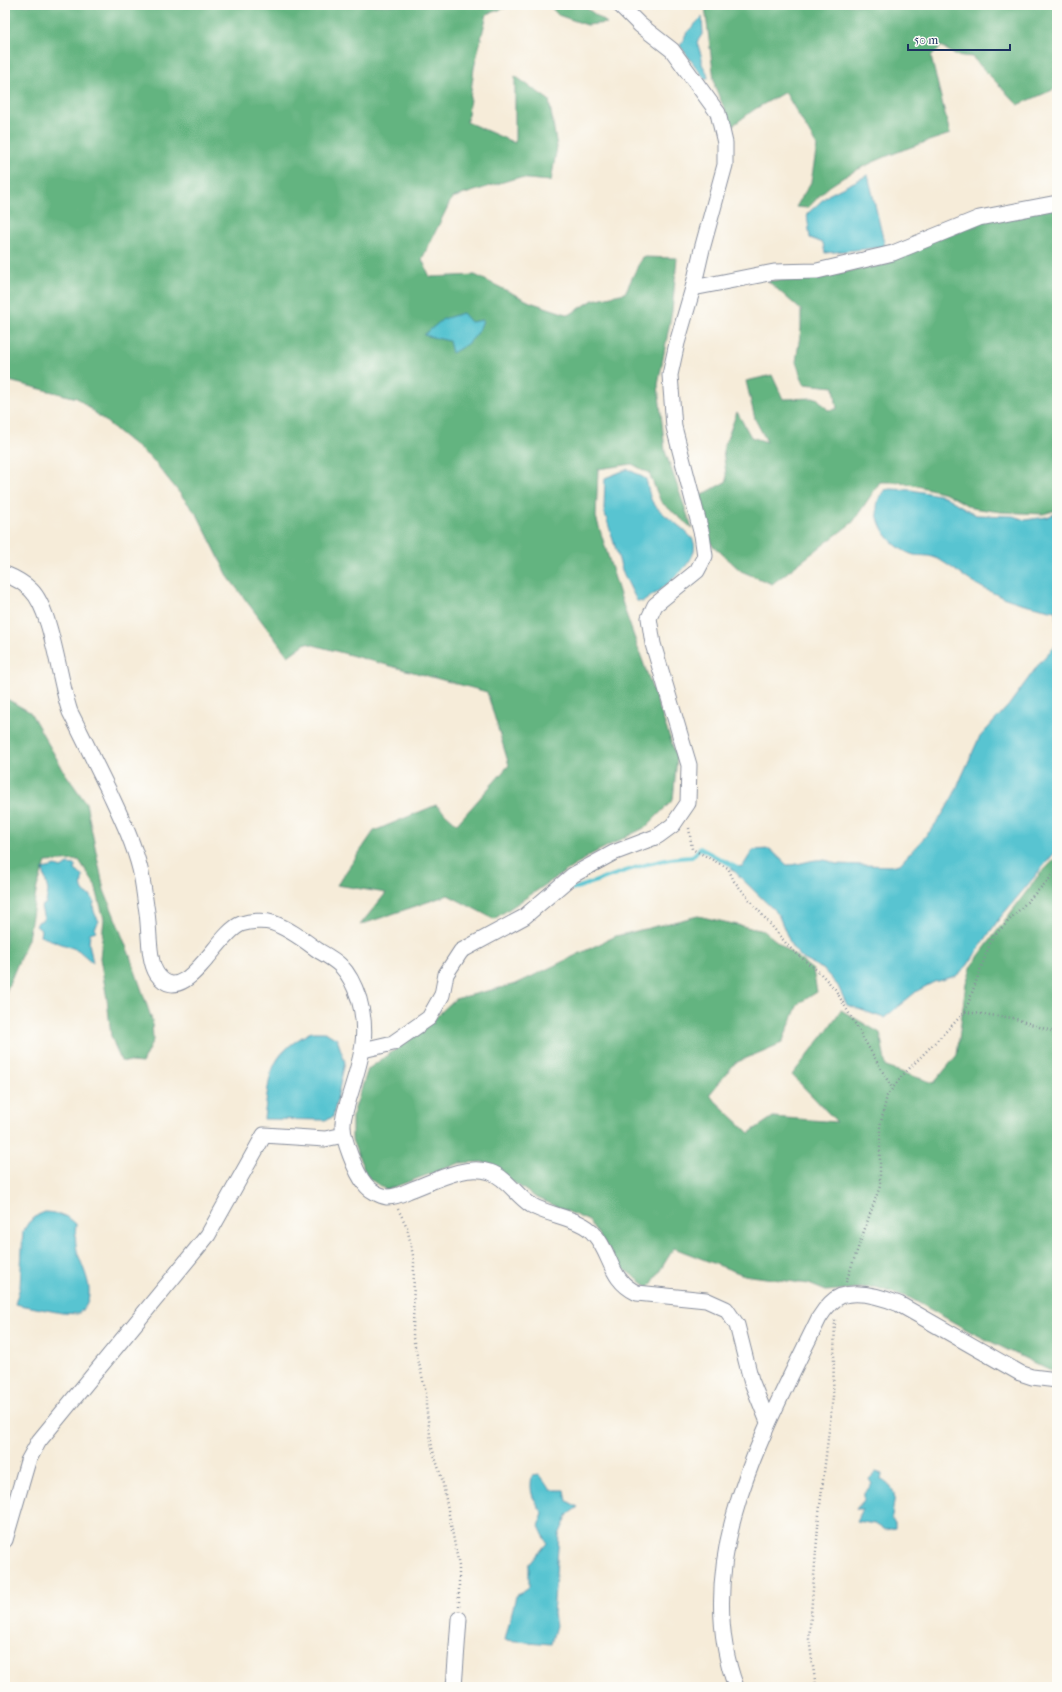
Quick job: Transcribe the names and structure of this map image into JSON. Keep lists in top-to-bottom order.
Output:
{
  "scale_bar": "50 m"
}
